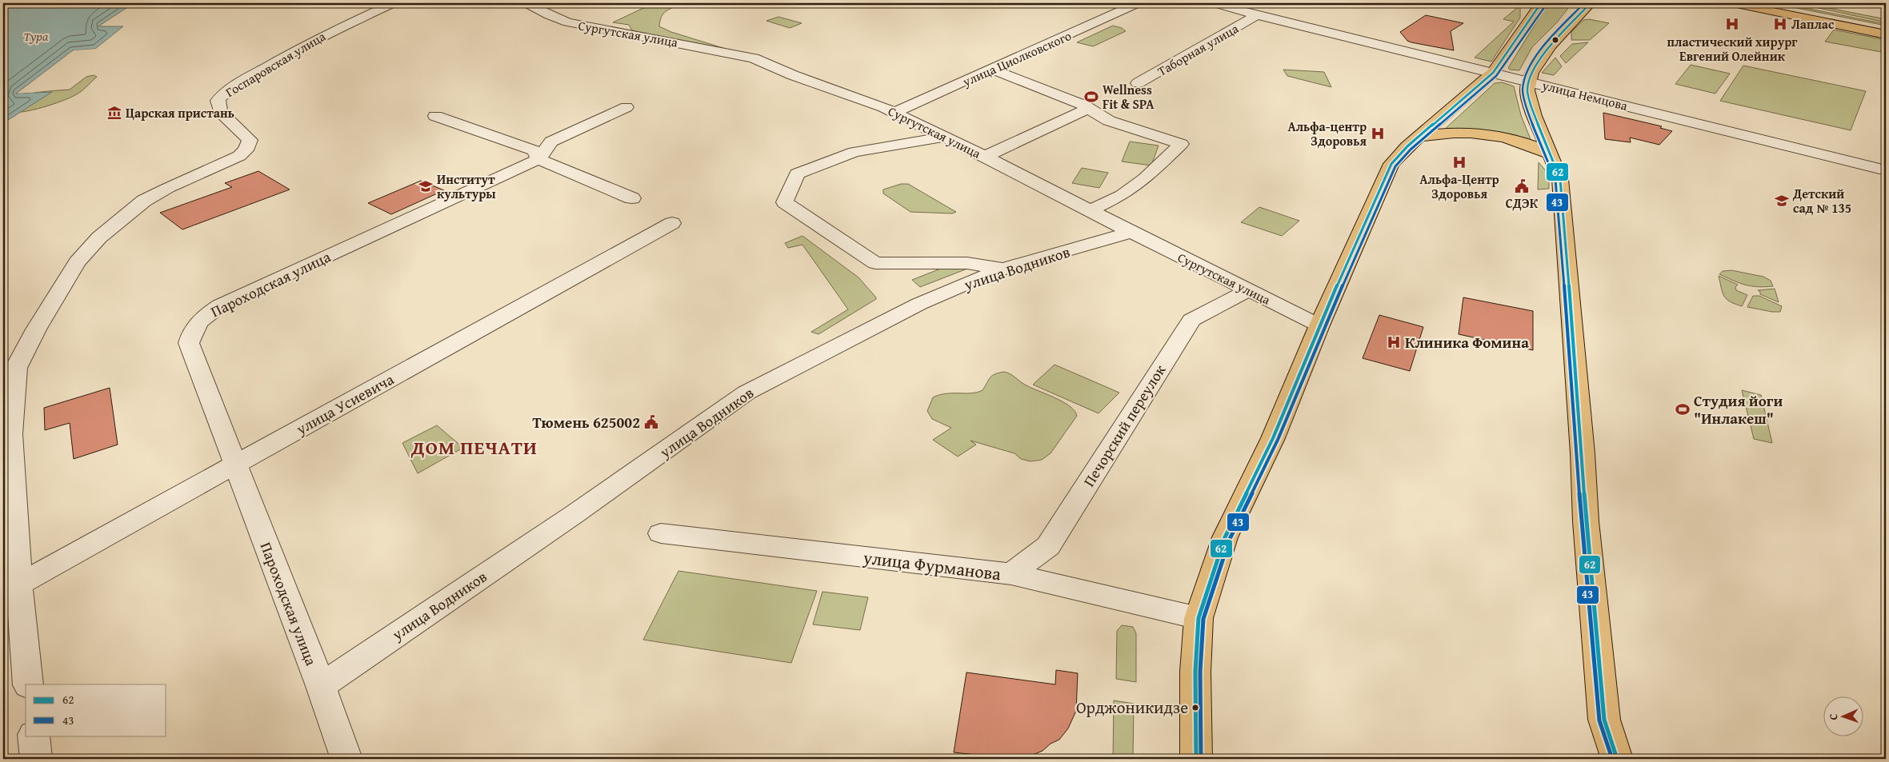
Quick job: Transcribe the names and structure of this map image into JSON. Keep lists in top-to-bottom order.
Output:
{
  "streets": {
    "street": [
      "Сургутская улица",
      "Таборная улица",
      "улица Циолковского",
      "Госпаровская улица",
      "улица Немцова",
      "улица Водников",
      "Пароходская улица",
      "улица Усиевича",
      "Печорский переулок",
      "улица Фурманова"
    ]
  },
  "crossings": [
    ["Сургутская улица", "улица Циолковского"],
    ["Сургутская улица", "улица Водников"],
    ["Сургутская улица", "Печорский переулок"],
    ["Таборная улица", "улица Немцова"],
    ["Госпаровская улица", "улица Усиевича"],
    ["улица Водников", "Пароходская улица"],
    ["Пароходская улица", "улица Усиевича"],
    ["Печорский переулок", "улица Фурманова"]
  ],
  "districts": ["ДОМ ПЕЧАТИ"],
  "water": ["Тура"],
  "places": {
    "hospital": [
      "пластический хирург Евгений Олейник",
      "Лаплас",
      "Альфа-центр Здоровья",
      "Альфа-Центр Здоровья",
      "Клиника Фомина"
    ],
    "sports": ["Wellness Fit & SPA", "Студия йоги \"Инлакеш\""],
    "museum": ["Царская пристань"],
    "school or university": ["Институт культуры", "Детский сад № 135"],
    "public building": ["СДЭК", "Тюмень 625002"],
    "other": ["Орджоникидзе"]
  },
  "lines": ["transit line 62", "transit line 43"],
  "legend": ["62", "43"],
  "north": "left"
}
